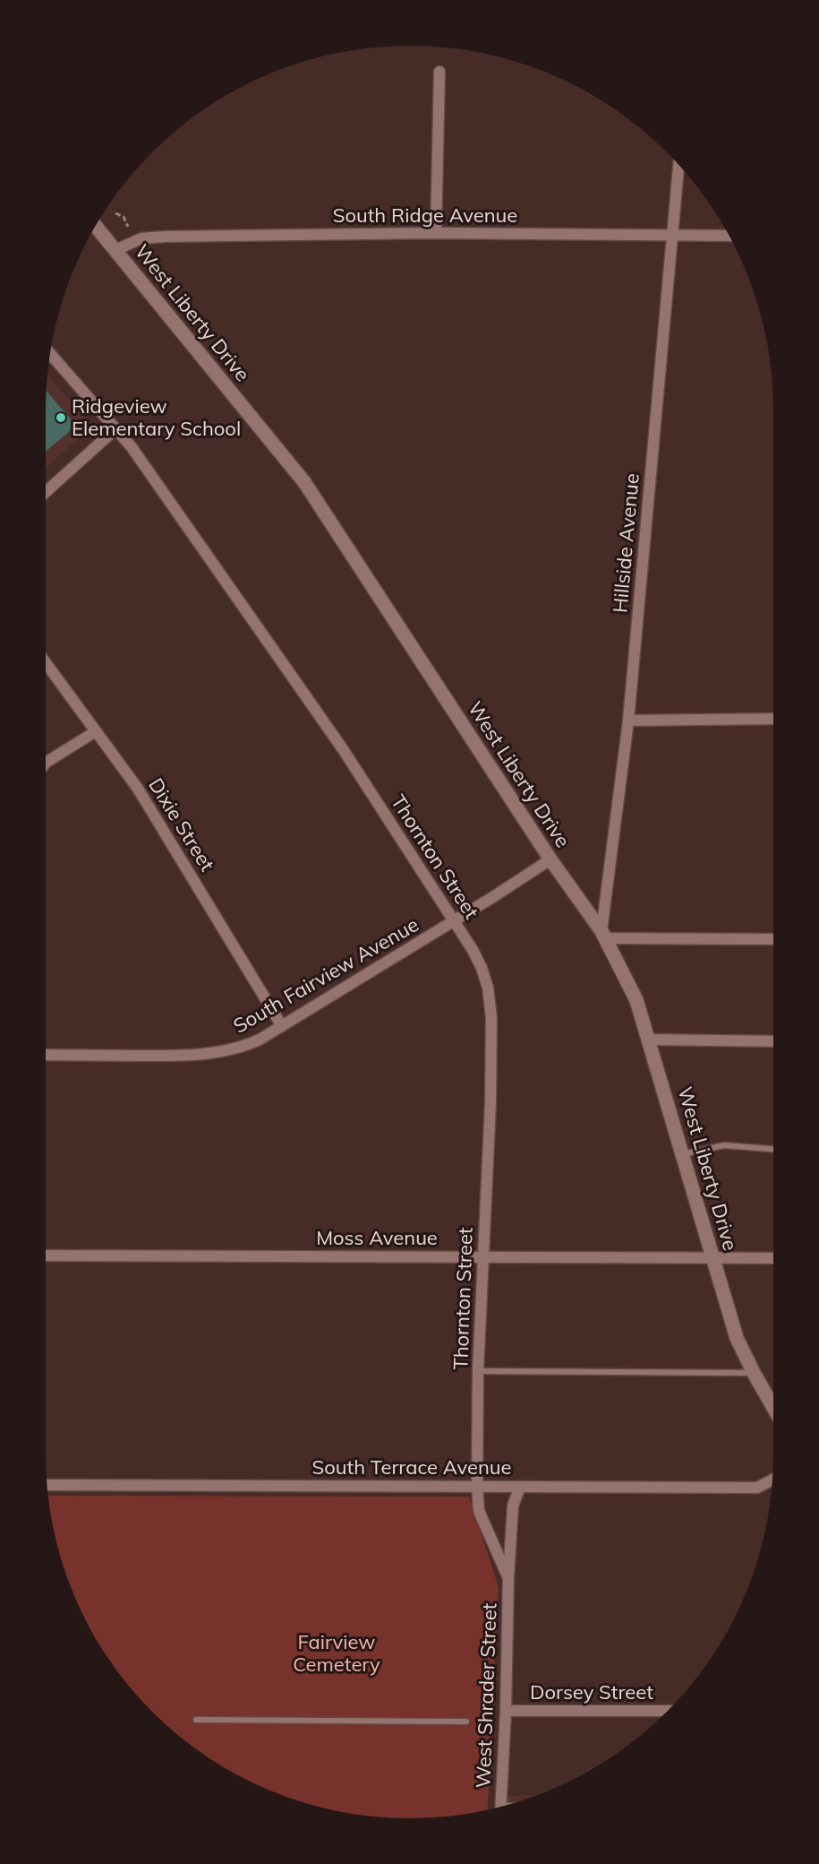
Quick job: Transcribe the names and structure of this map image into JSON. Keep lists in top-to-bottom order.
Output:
{
  "streets": {
    "main road": ["West Liberty Drive"],
    "street": [
      "South Ridge Avenue",
      "Hillside Avenue",
      "Dixie Street",
      "Thornton Street",
      "South Fairview Avenue",
      "Moss Avenue",
      "South Terrace Avenue",
      "Dorsey Street",
      "West Shrader Street"
    ]
  },
  "crossings": [
    ["South Ridge Avenue", "West Liberty Drive"],
    ["South Ridge Avenue", "Hillside Avenue"],
    ["West Liberty Drive", "Hillside Avenue"],
    ["West Liberty Drive", "South Fairview Avenue"],
    ["West Liberty Drive", "Moss Avenue"],
    ["Dixie Street", "South Fairview Avenue"],
    ["Thornton Street", "South Fairview Avenue"],
    ["Thornton Street", "Moss Avenue"],
    ["Thornton Street", "South Terrace Avenue"],
    ["Thornton Street", "West Shrader Street"],
    ["South Terrace Avenue", "West Shrader Street"],
    ["Dorsey Street", "West Shrader Street"]
  ],
  "parks": ["Fairview Cemetery"],
  "places": ["Ridgeview Elementary School"]
}
